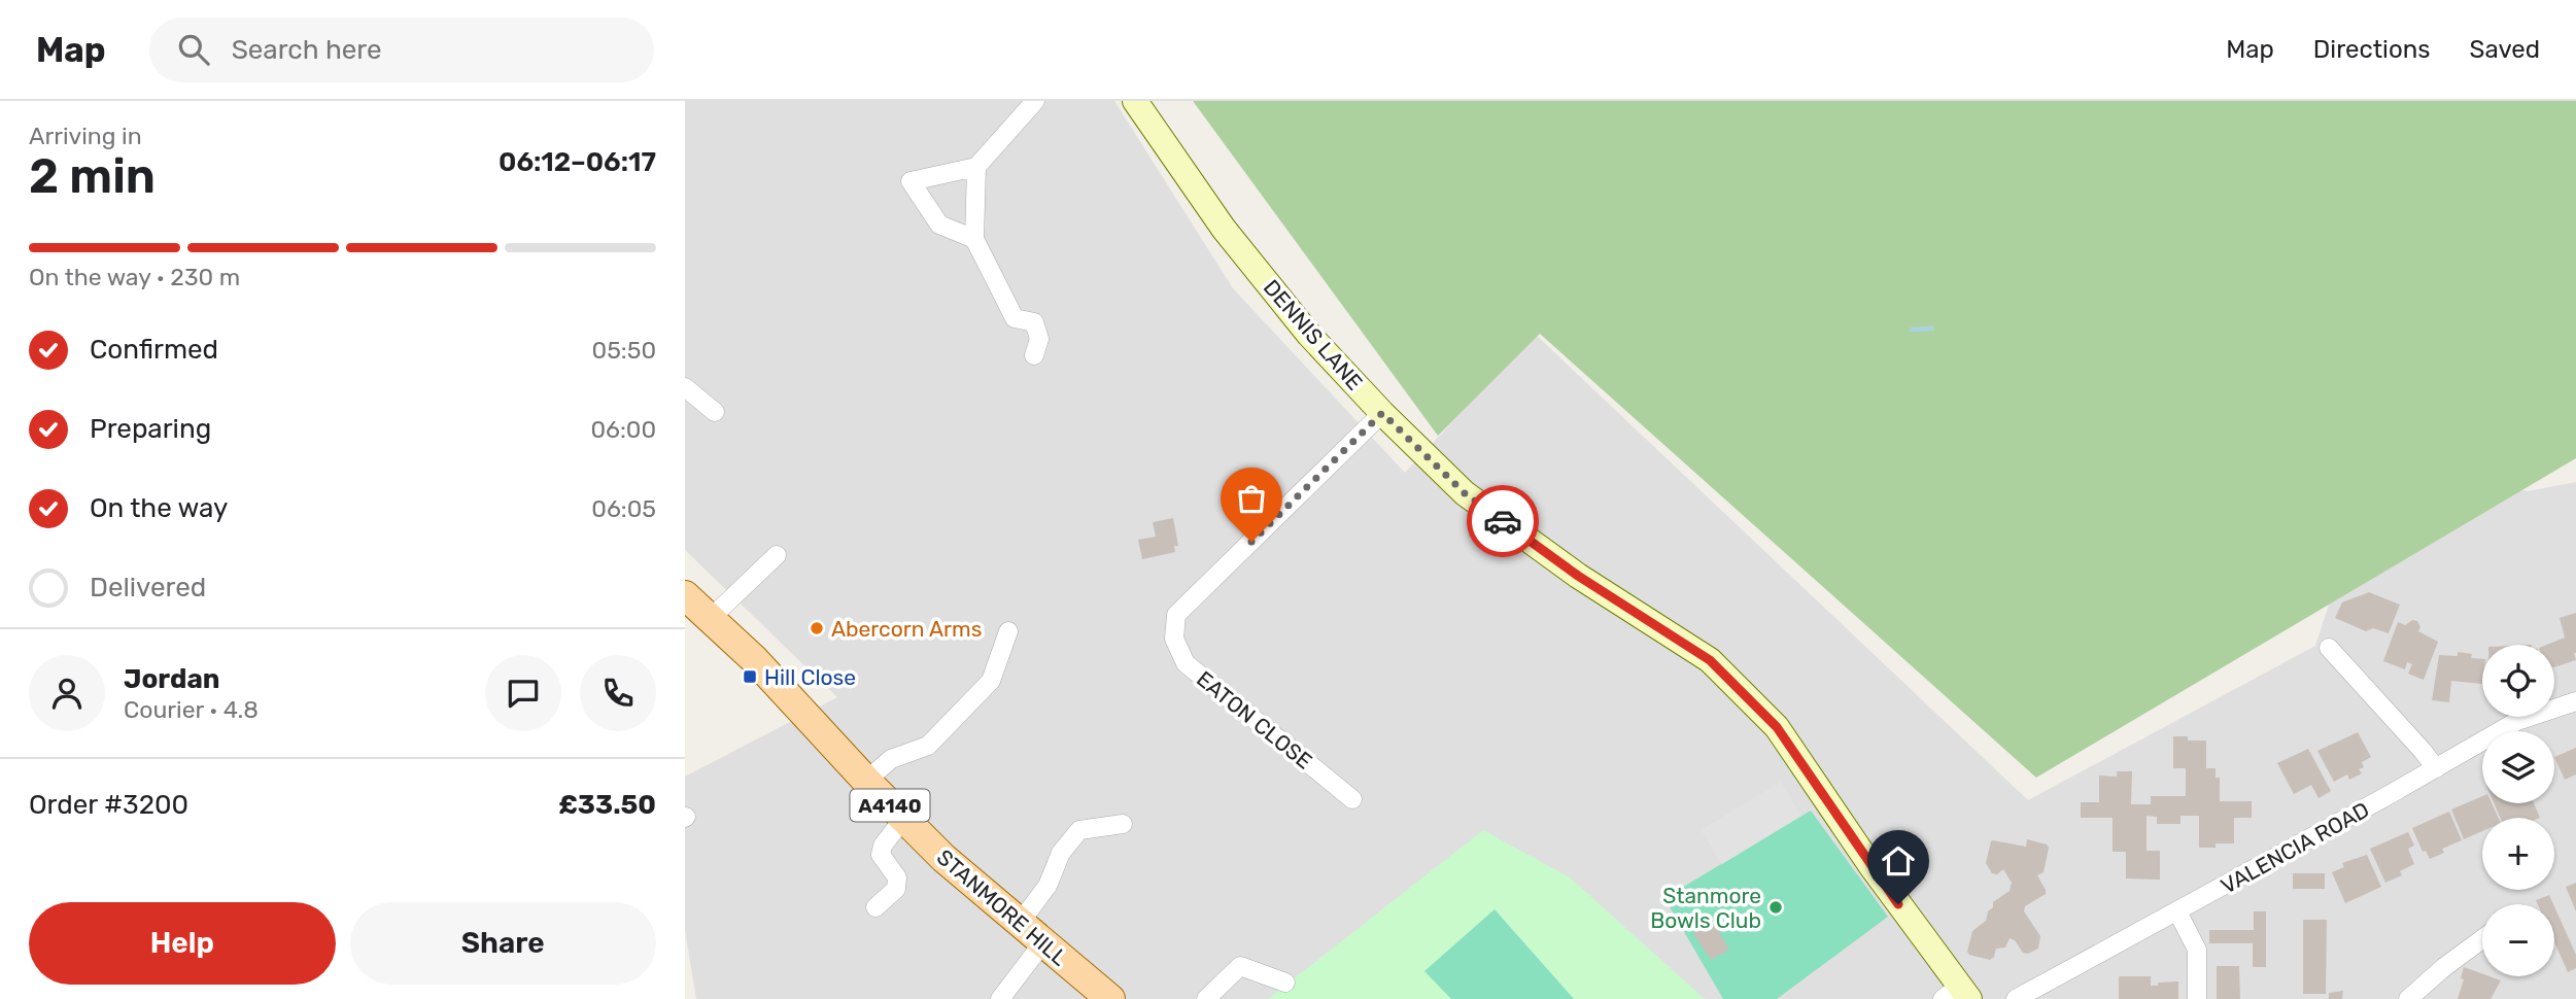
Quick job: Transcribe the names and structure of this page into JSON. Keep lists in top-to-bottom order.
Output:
{
  "streets": {
    "main road": ["A4140", "STANMORE HILL"],
    "street": ["DENNIS LANE", "EATON CLOSE", "VALENCIA ROAD"]
  },
  "crossings": [
    ["DENNIS LANE", "EATON CLOSE"]
  ],
  "places": {
    "other": ["Abercorn Arms", "Stanmore Bowls Club"],
    "transit": ["Hill Close"]
  },
  "page": {
    "header": "Map",
    "search": "Search here",
    "nav": ["Map", "Directions", "Saved"],
    "heading": ["2 min", "Arriving in", "06:12–06:17"],
    "panel": [
      "Jordan",
      "Courier · 4.8",
      "Order #3200",
      "£33.50"
    ],
    "bar": "On the way · 230 m",
    "list": [
      ["Confirmed", "05:50"],
      ["Preparing", "06:00"],
      ["On the way", "06:05"],
      "Delivered"
    ],
    "map_buttons": ["+", "−"],
    "buttons": ["Help", "Share"]
  }
}
